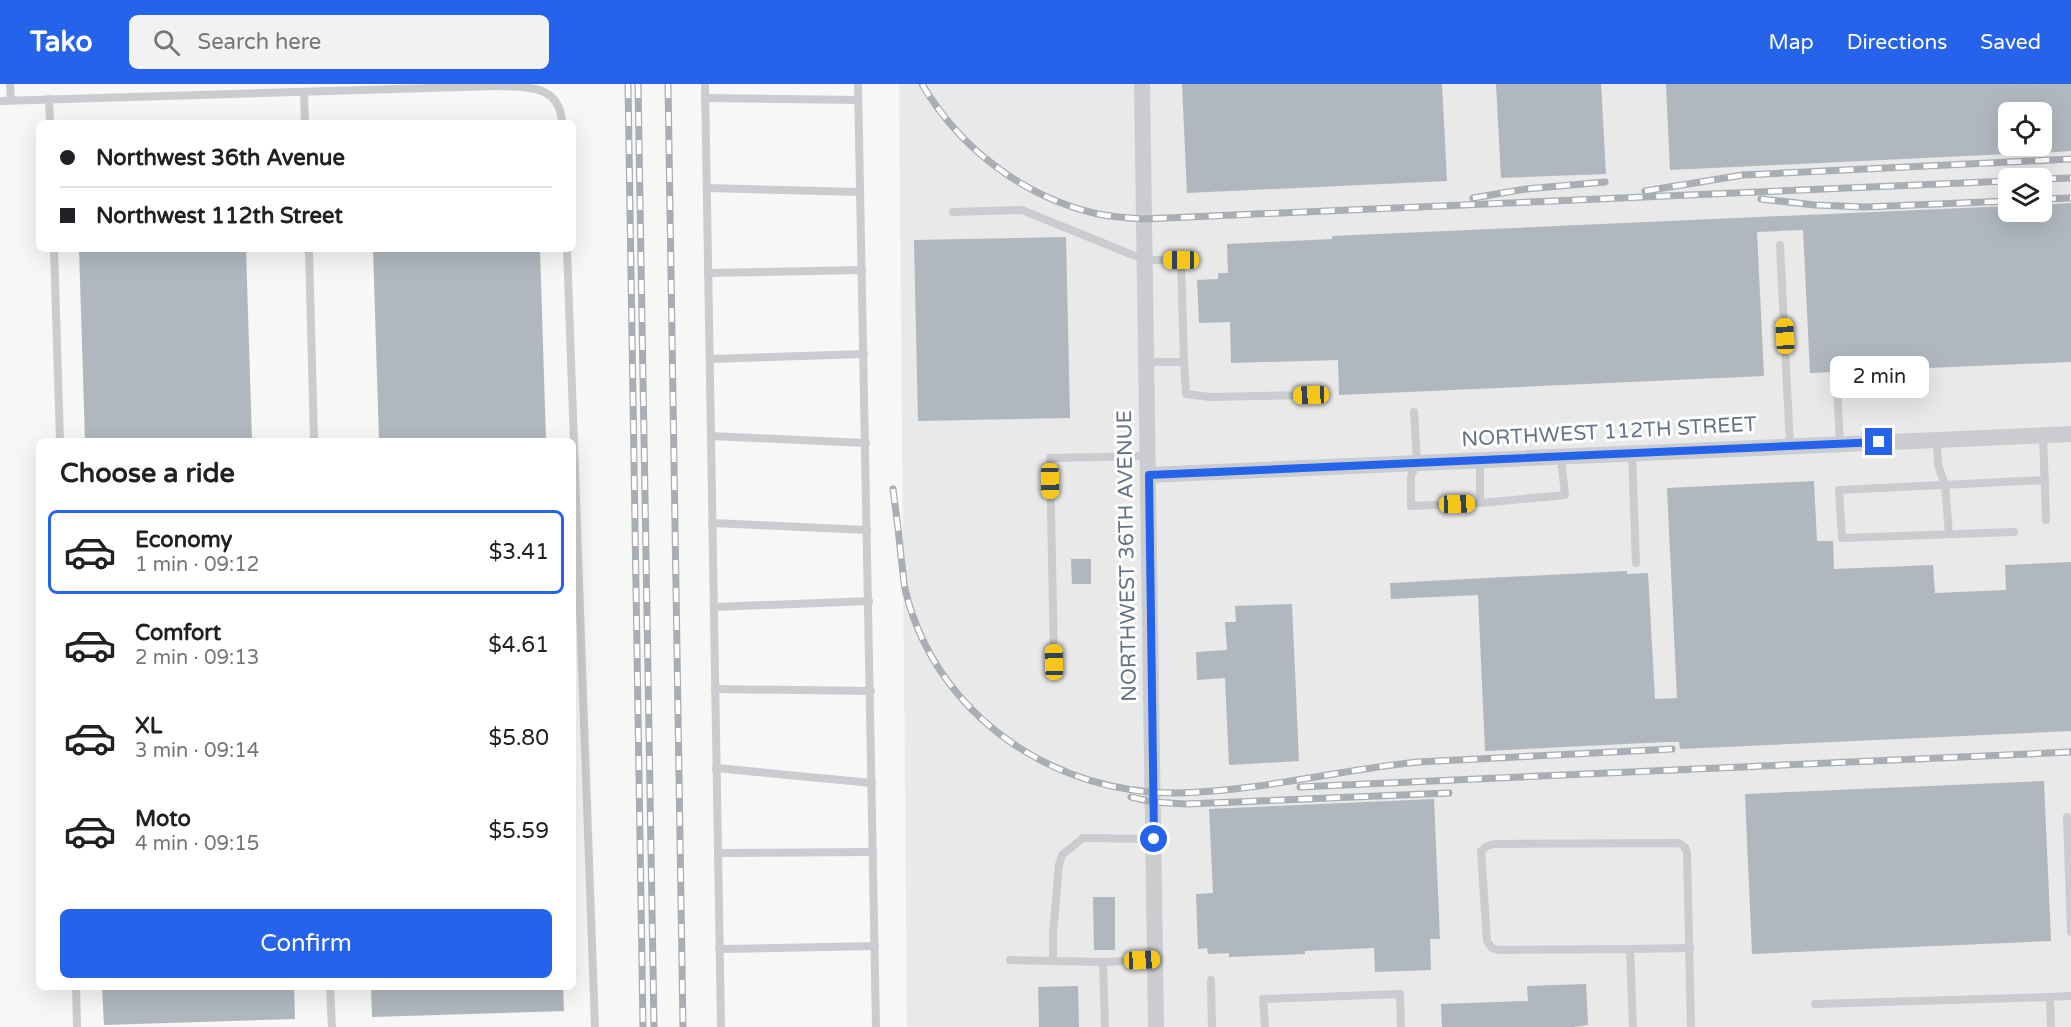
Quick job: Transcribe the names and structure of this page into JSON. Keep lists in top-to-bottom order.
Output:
{
  "streets": {
    "street": ["NORTHWEST 112TH STREET", "NORTHWEST 36TH AVENUE"]
  },
  "crossings": [
    ["NORTHWEST 112TH STREET", "NORTHWEST 36TH AVENUE"]
  ],
  "page": {
    "header": "Tako",
    "search": "Search here",
    "nav": ["Map", "Directions", "Saved"],
    "banner": ["Northwest 36th Avenue", "Northwest 112th Street"],
    "bubble": "2 min",
    "heading": "Choose a ride",
    "list": [
      {
        "name": "Economy",
        "note": "1 min · 09:12",
        "value": "$3.41"
      },
      {
        "name": "Comfort",
        "note": "2 min · 09:13",
        "value": "$4.61"
      },
      {
        "name": "XL",
        "note": "3 min · 09:14",
        "value": "$5.80"
      },
      {
        "name": "Moto",
        "note": "4 min · 09:15",
        "value": "$5.59"
      }
    ],
    "buttons": "Confirm"
  }
}
